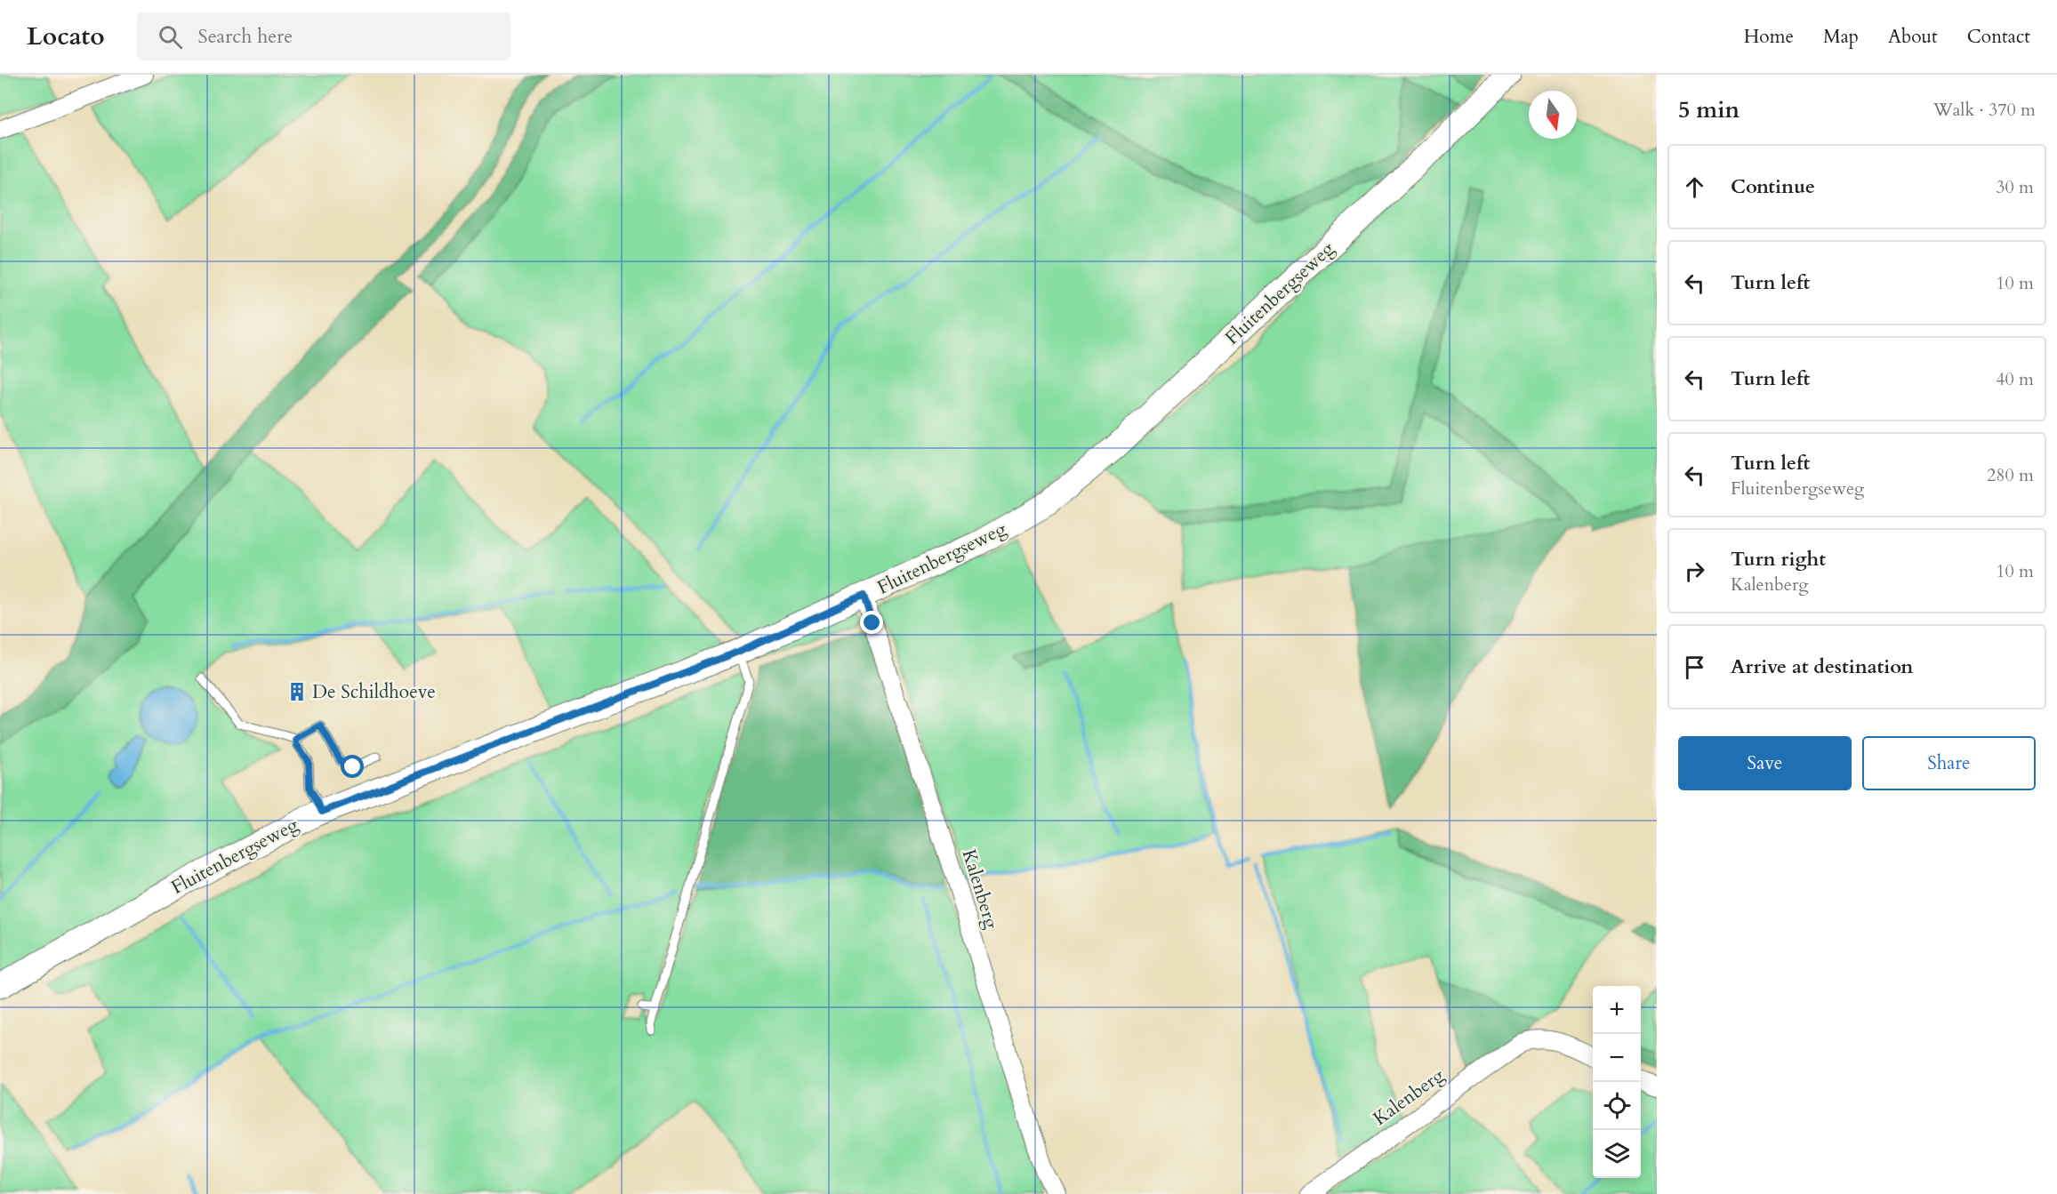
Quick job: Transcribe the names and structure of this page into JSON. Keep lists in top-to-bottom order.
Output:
{
  "streets": {
    "street": ["Fluitenbergseweg", "Kalenberg"]
  },
  "crossings": [
    ["Fluitenbergseweg", "Kalenberg"]
  ],
  "places": {
    "building": ["De Schildhoeve"]
  },
  "north": "bottom",
  "page": {
    "header": "Locato",
    "search": "Search here",
    "nav": [
      "Home",
      "Map",
      "About",
      "Contact"
    ],
    "heading": ["5 min", "Walk · 370 m"],
    "list": [
      ["Continue", "30 m"],
      ["Turn left", "10 m"],
      ["Turn left", "40 m"],
      ["Turn left", "Fluitenbergseweg", "280 m"],
      ["Turn right", "Kalenberg", "10 m"],
      "Arrive at destination"
    ],
    "buttons": ["Save", "Share"],
    "map_buttons": ["+", "−"]
  }
}
